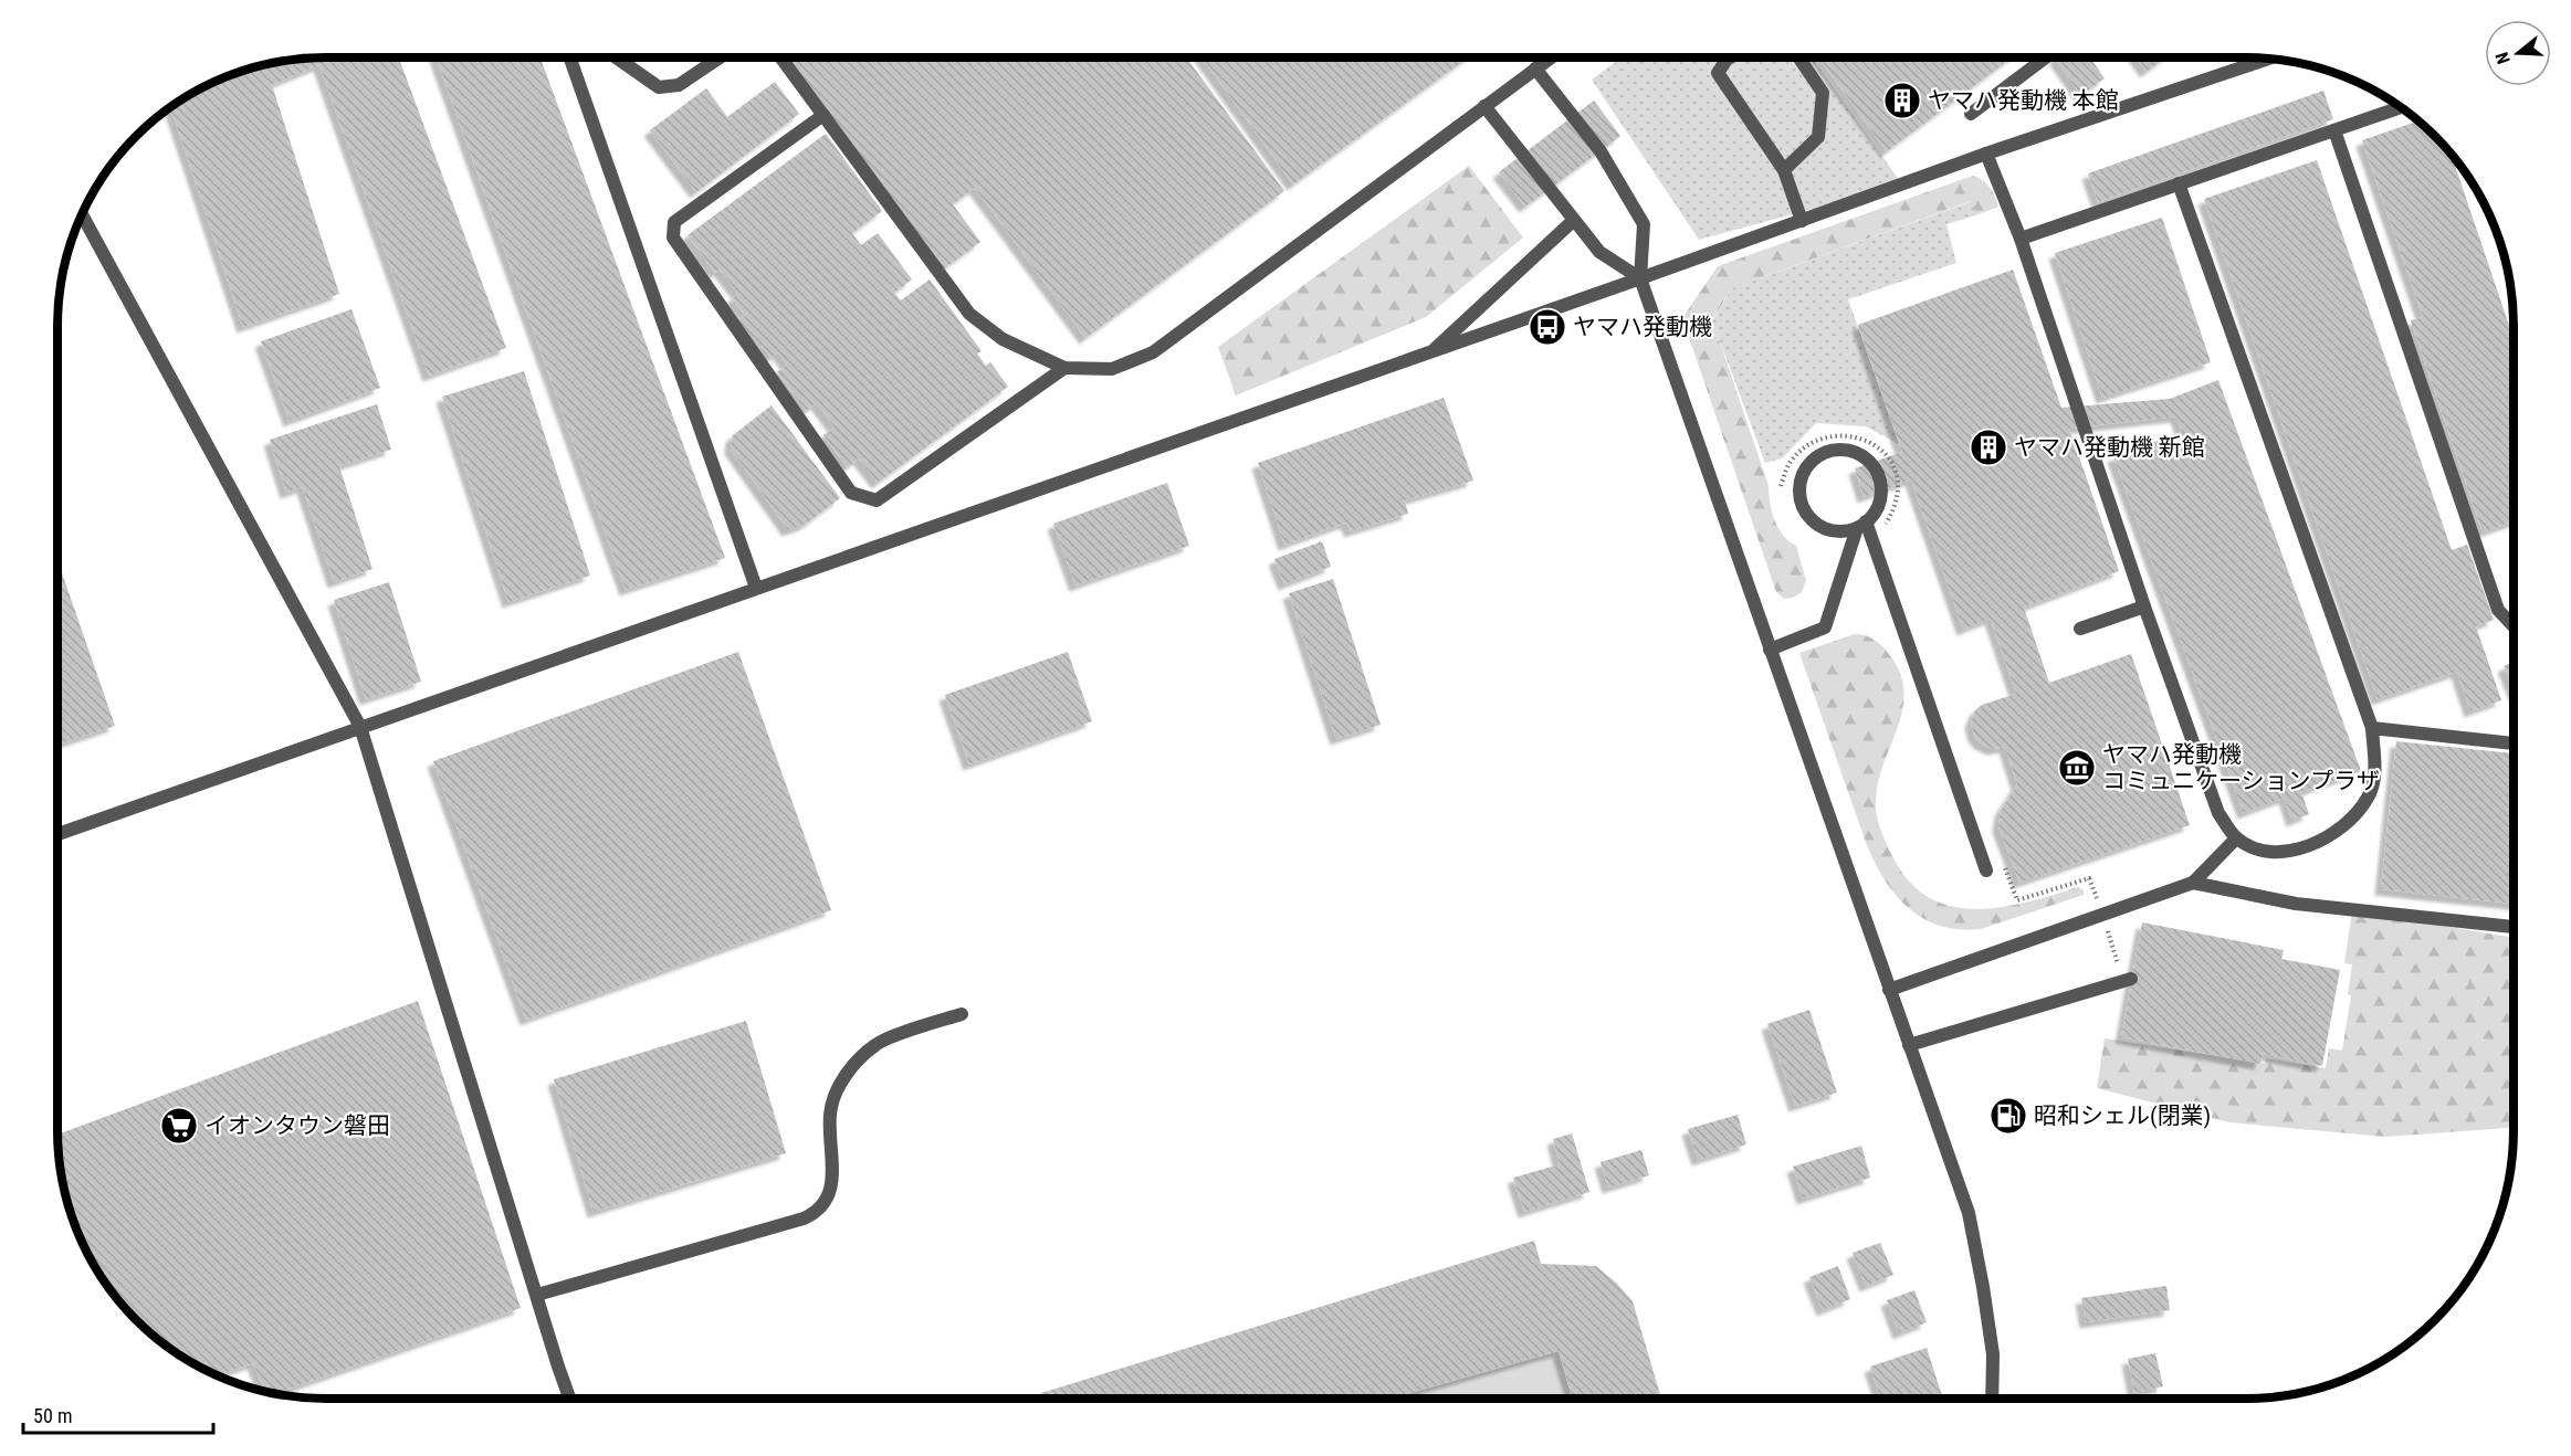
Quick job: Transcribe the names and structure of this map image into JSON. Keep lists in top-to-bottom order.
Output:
{
  "places": {
    "building": ["ヤマハ発動機 本館", "ヤマハ発動機 新館"],
    "bus stop": ["ヤマハ発動機"],
    "museum": ["ヤマハ発動機 コミュニケーションプラザ"],
    "fuel station": ["昭和シェル(閉業)"],
    "supermarket": ["イオンタウン磐田"]
  },
  "scale_bar": "50 m",
  "north": "left"
}
